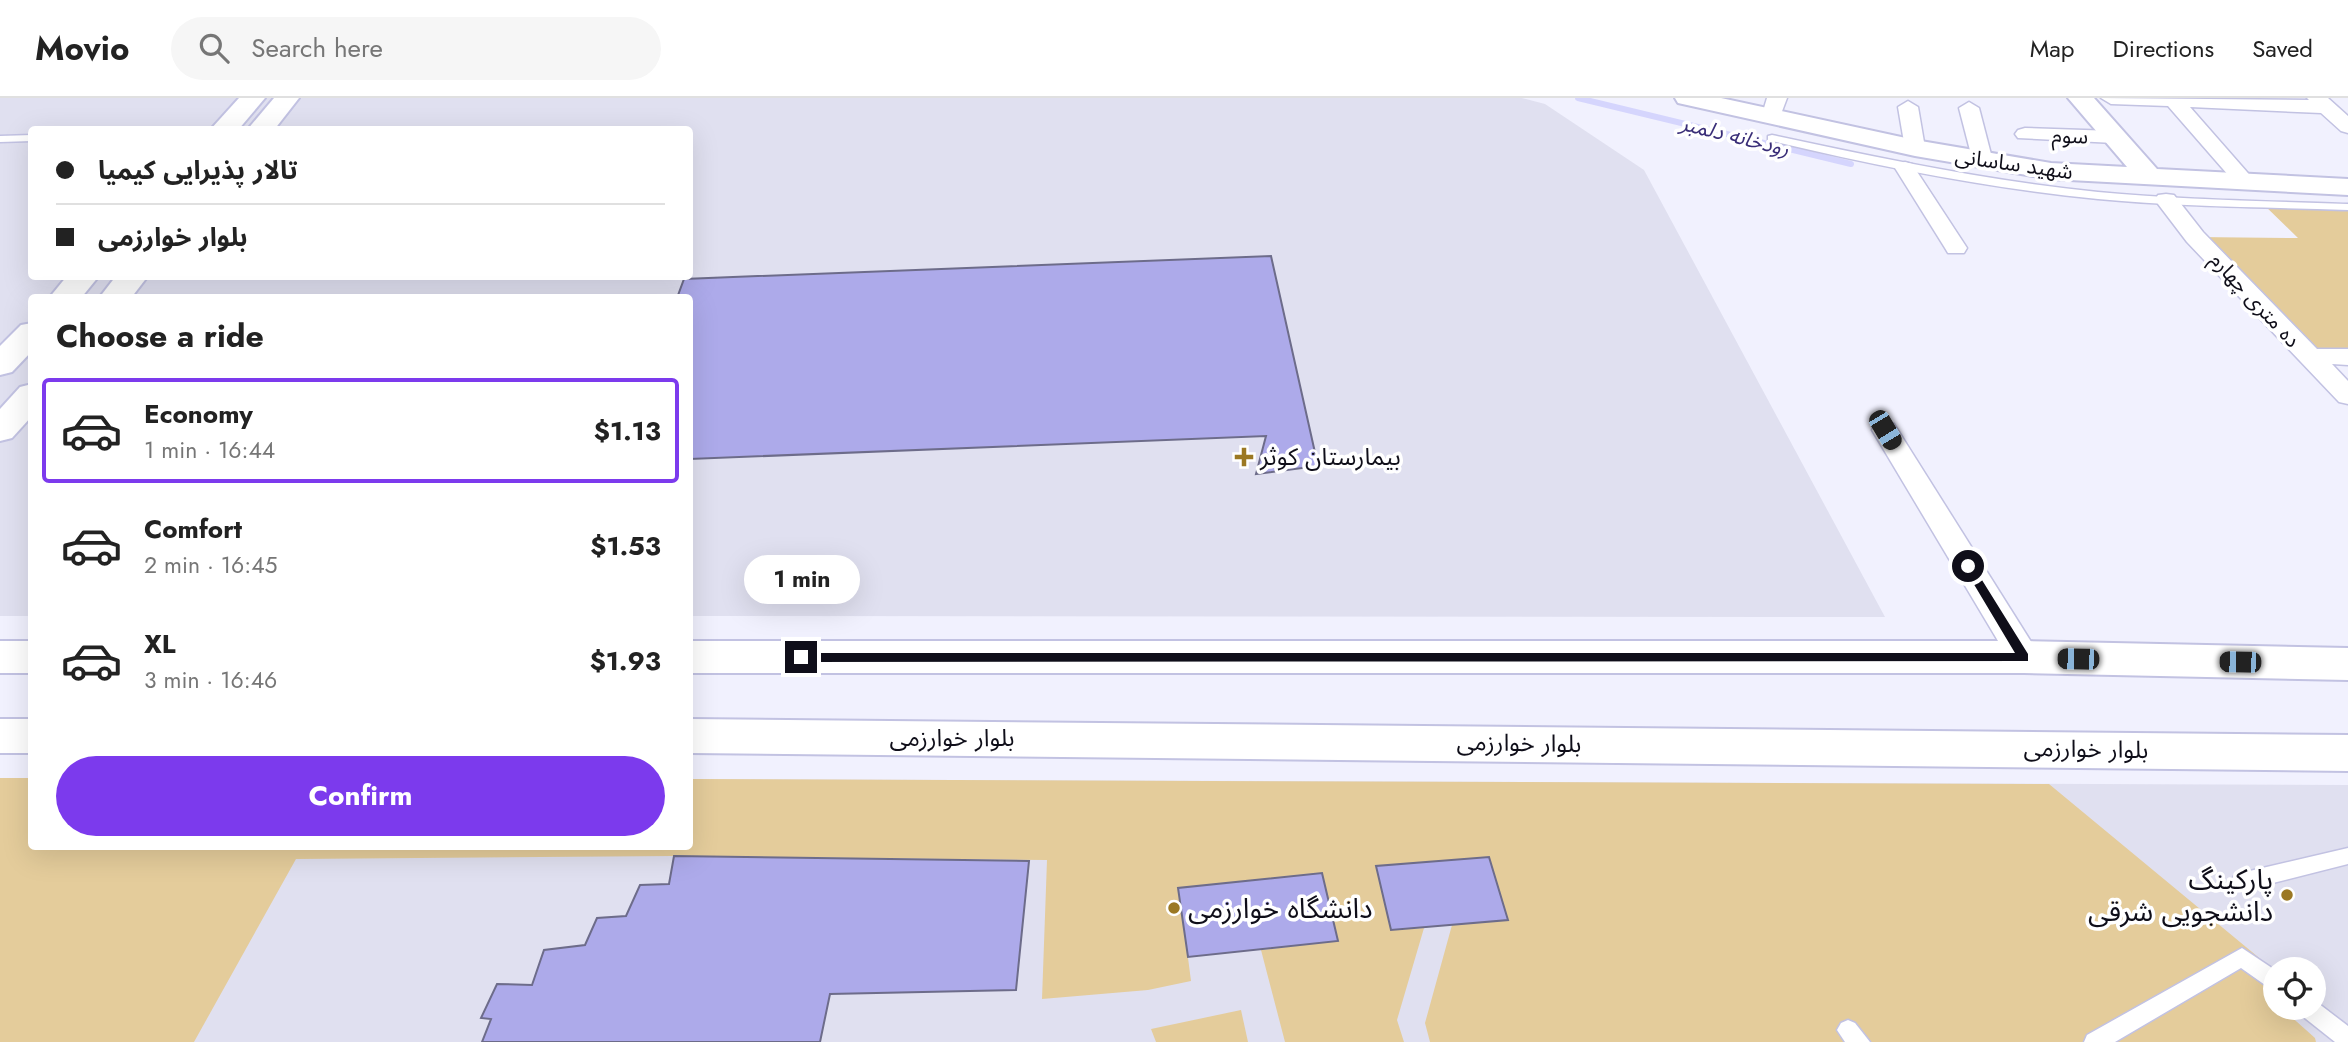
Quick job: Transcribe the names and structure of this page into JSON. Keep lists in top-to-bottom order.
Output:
{
  "streets": {
    "main road": ["شهید ساسانی", "بلوار خوارزمی"],
    "street": ["سوم", "ده متری چهارم"]
  },
  "crossings": [
    ["شهید ساسانی", "ده متری چهارم"]
  ],
  "water": ["رودخانه دلمبر"],
  "places": {
    "health": ["بیمارستان کوثر"],
    "other": ["پارکینگ دانشجویی شرقی", "دانشگاه خوارزمی"]
  },
  "page": {
    "header": "Movio",
    "search": "Search here",
    "nav": ["Map", "Directions", "Saved"],
    "banner": ["تالار پذیرایی کیمیا", "بلوار خوارزمی"],
    "heading": "Choose a ride",
    "list": [
      {
        "name": "Economy",
        "note": "1 min · 16:44",
        "value": "$1.13"
      },
      {
        "name": "Comfort",
        "note": "2 min · 16:45",
        "value": "$1.53"
      },
      {
        "name": "XL",
        "note": "3 min · 16:46",
        "value": "$1.93"
      }
    ],
    "bubble": "1 min",
    "buttons": "Confirm"
  }
}
